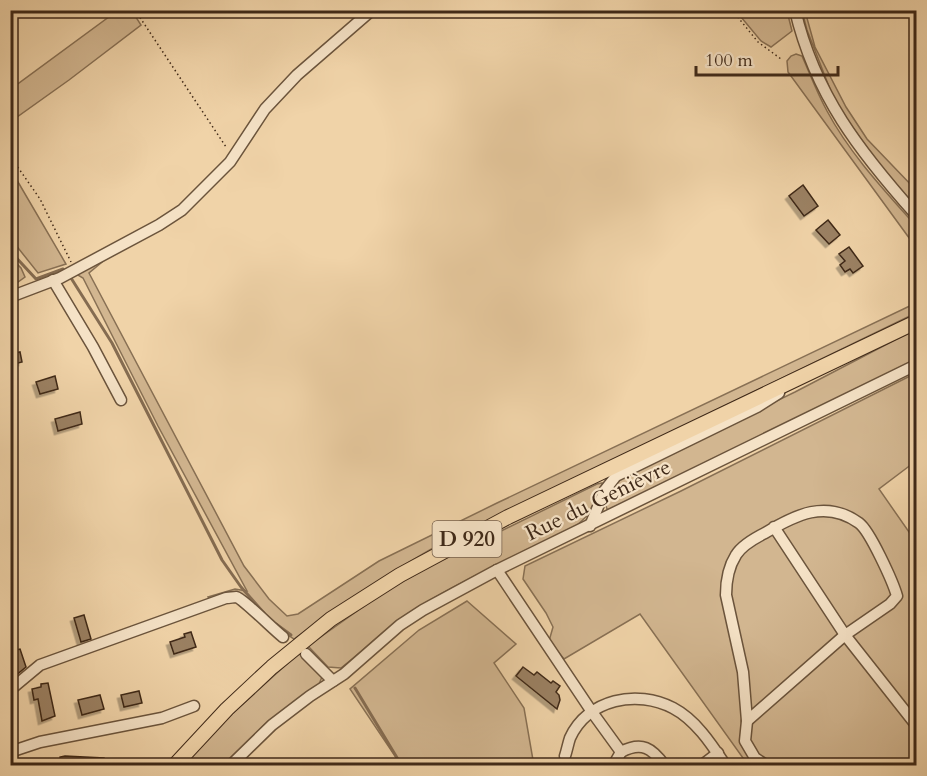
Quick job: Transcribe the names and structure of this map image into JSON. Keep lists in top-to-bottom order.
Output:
{
  "streets": {
    "main road": ["D 920"],
    "street": ["Rue du Genièvre"]
  },
  "scale_bar": "100 m"
}
